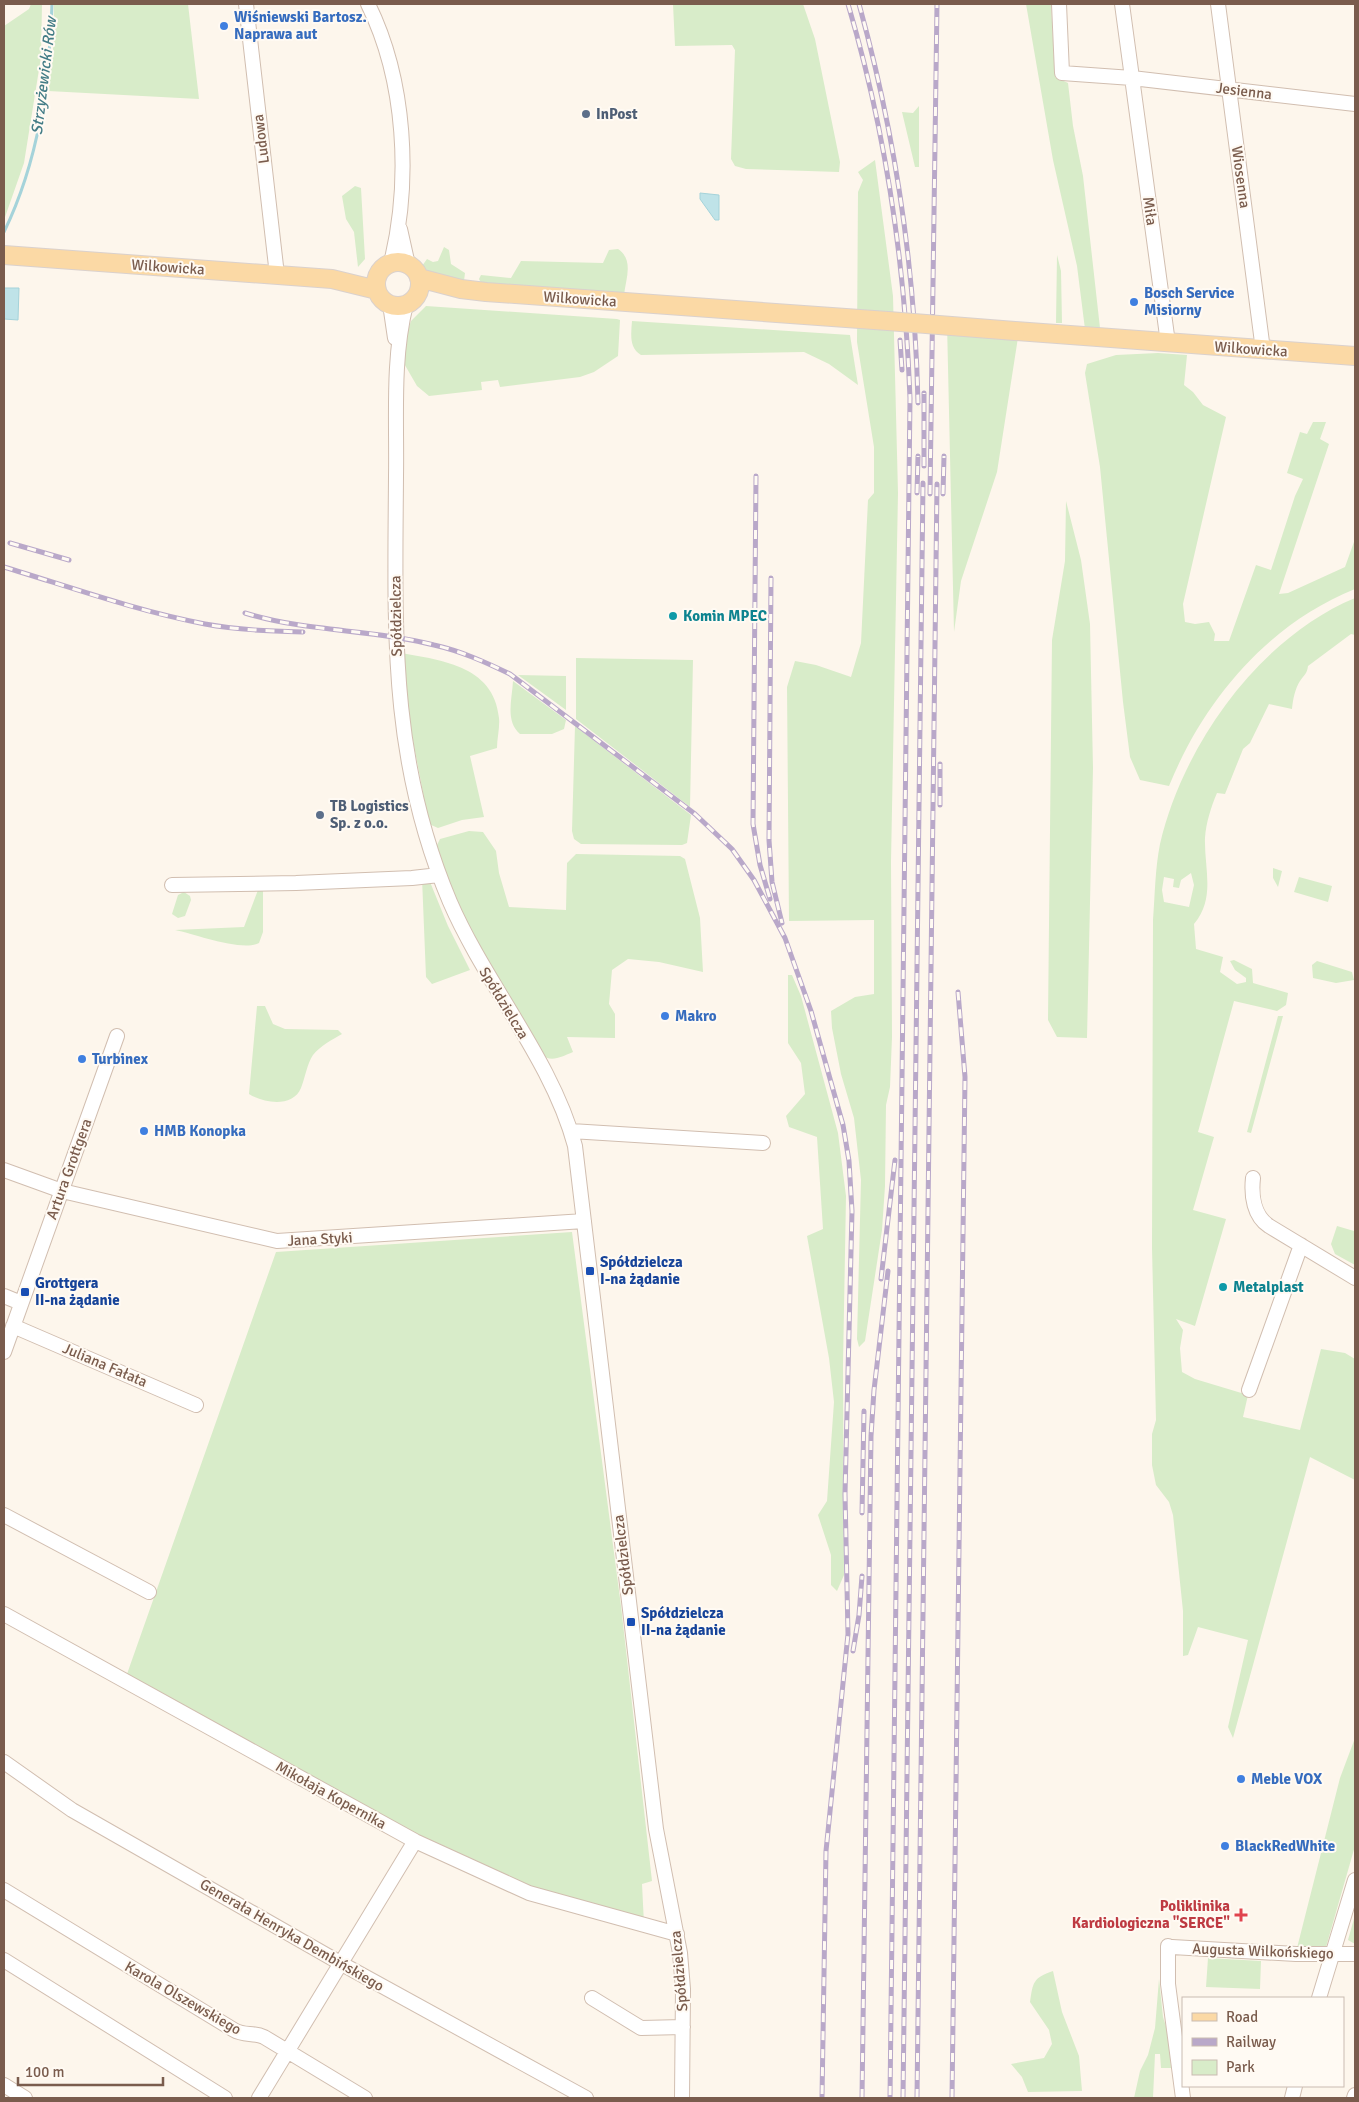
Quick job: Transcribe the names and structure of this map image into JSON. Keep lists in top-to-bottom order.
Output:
{
  "streets": {
    "main road": ["Wilkowicka"],
    "street": [
      "Jesienna",
      "Ludowa",
      "Wiosenna",
      "Miła",
      "Spółdzielcza",
      "Artura Grottgera",
      "Jana Styki",
      "Juliana Fałata",
      "Mikołaja Kopernika",
      "Generała Henryka Dembińskiego",
      "Augusta Wilkońskiego",
      "Karola Olszewskiego"
    ]
  },
  "crossings": [
    ["Jesienna", "Wiosenna"],
    ["Jesienna", "Miła"],
    ["Ludowa", "Wilkowicka"],
    ["Wiosenna", "Wilkowicka"],
    ["Miła", "Wilkowicka"],
    ["Wilkowicka", "Spółdzielcza"],
    ["Spółdzielcza", "Jana Styki"],
    ["Spółdzielcza", "Mikołaja Kopernika"],
    ["Artura Grottgera", "Jana Styki"],
    ["Artura Grottgera", "Juliana Fałata"]
  ],
  "water": ["Strzyżewicki Rów"],
  "places": {
    "other": [
      "Wiśniewski Bartosz. Naprawa aut",
      "InPost",
      "Bosch Service Misiorny",
      "Komin MPEC",
      "TB Logistics Sp. z o.o.",
      "Makro",
      "Turbinex",
      "HMB Konopka",
      "Metalplast",
      "Meble VOX",
      "BlackRedWhite"
    ],
    "transit": ["Spółdzielcza I-na żądanie", "Grottgera II-na żądanie", "Spółdzielcza II-na żądanie"],
    "health": ["Poliklinika Kardiologiczna \"SERCE\""]
  },
  "legend": ["Road", "Railway", "Park"],
  "scale_bar": "100 m"
}
